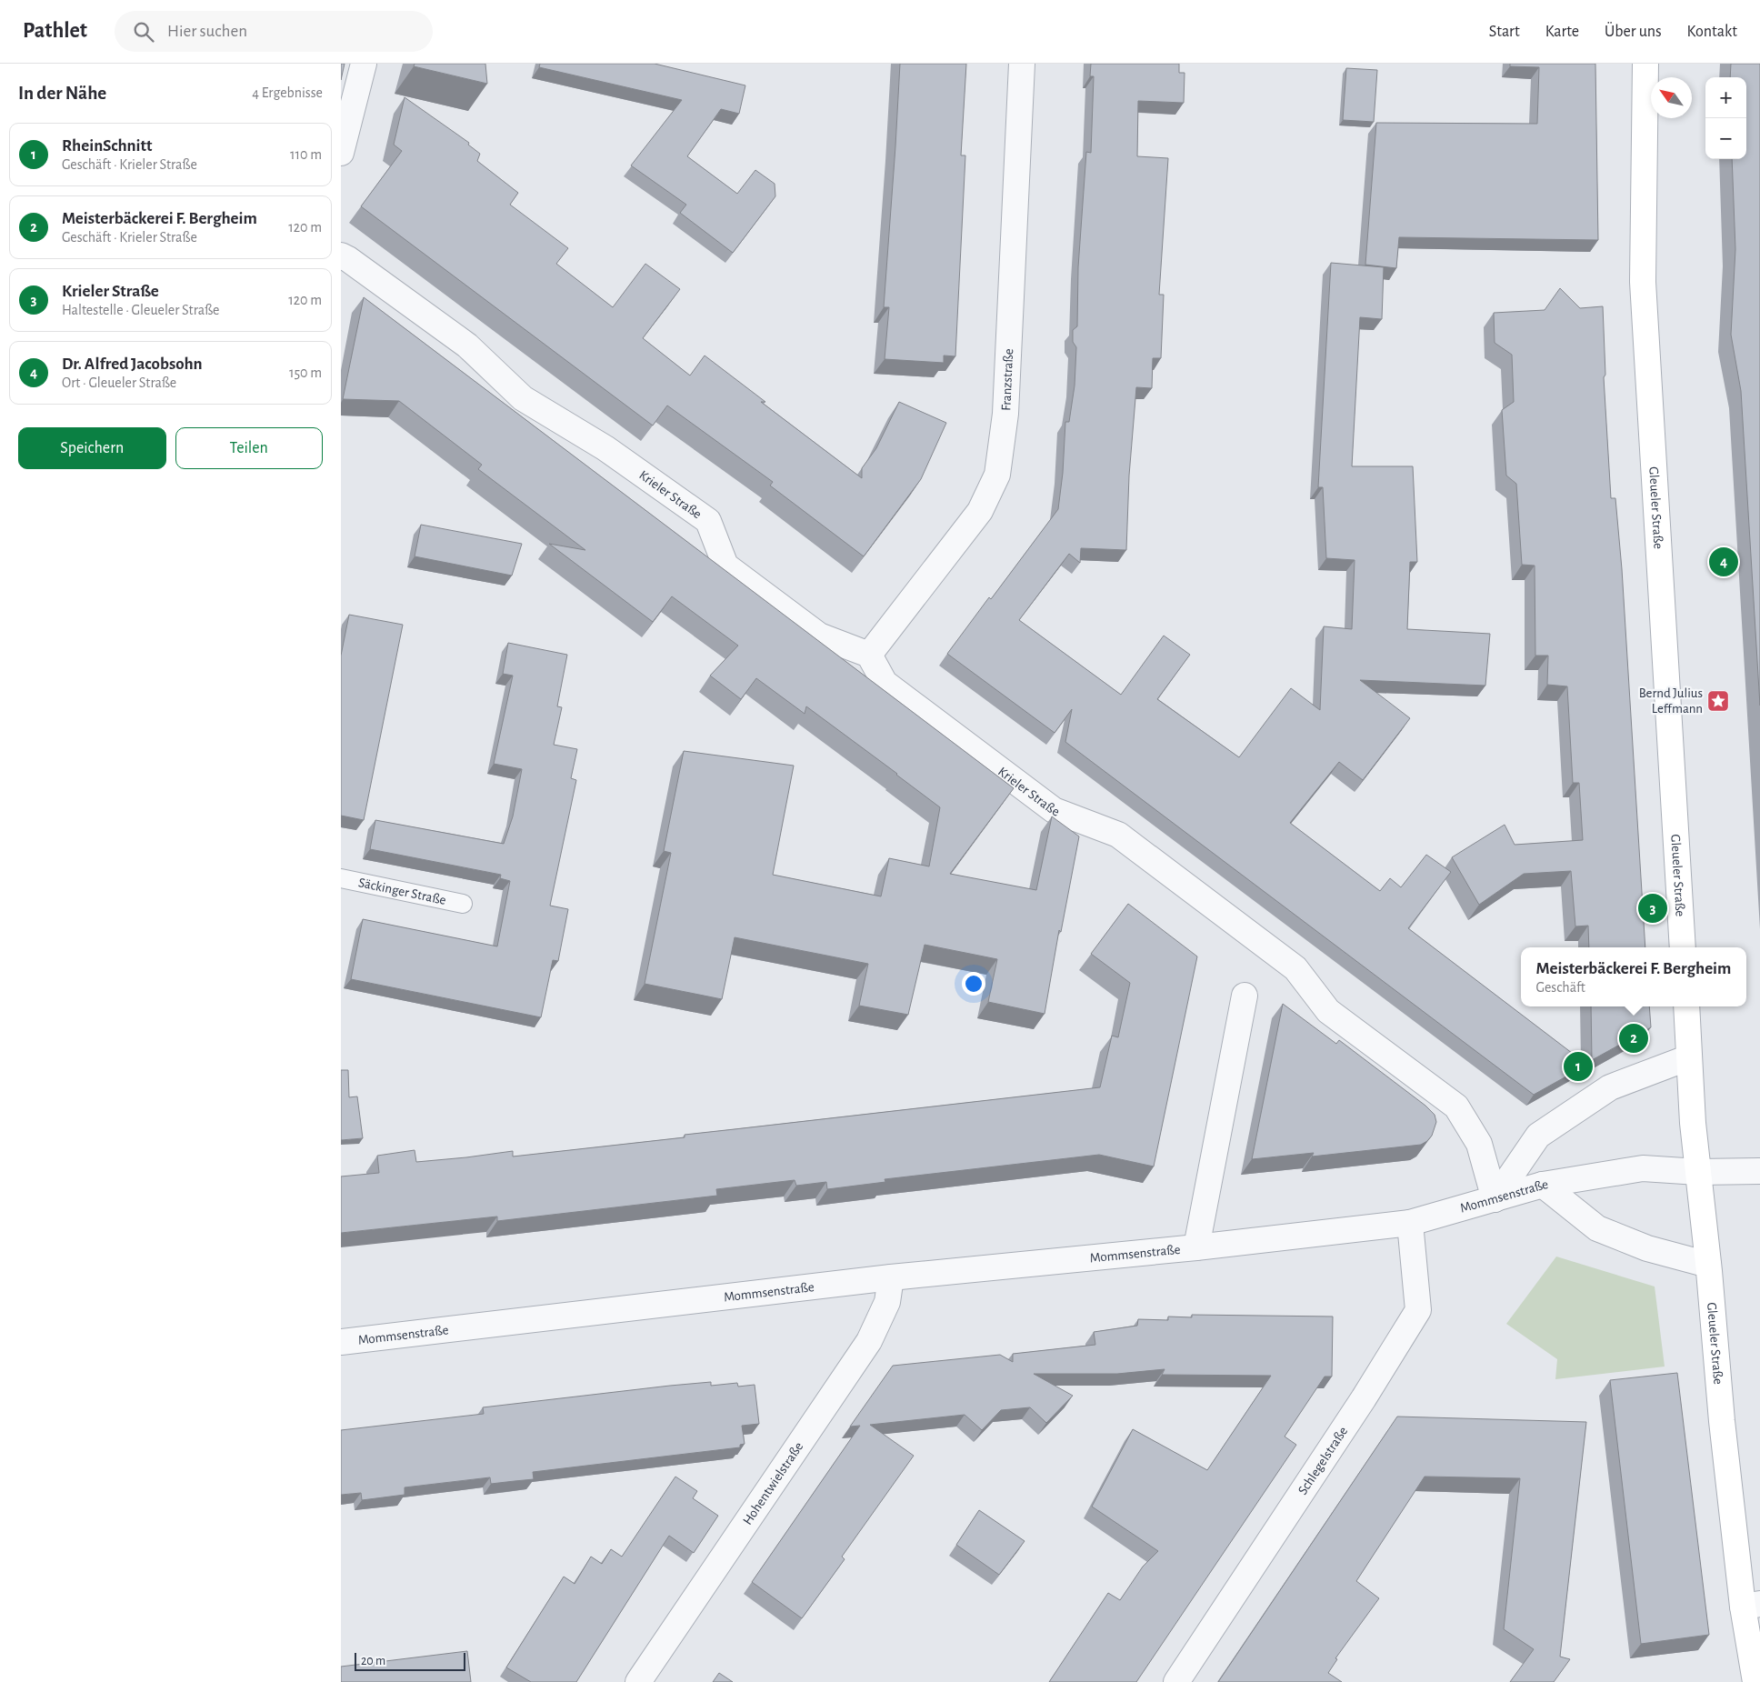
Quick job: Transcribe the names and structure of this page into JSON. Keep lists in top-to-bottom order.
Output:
{
  "streets": {
    "main road": ["Gleueler Straße"],
    "street": [
      "Franzstraße",
      "Krieler Straße",
      "Mommsenstraße",
      "Schlegelstraße",
      "Hohentwielstraße"
    ],
    "lane": ["Säckinger Straße"]
  },
  "crossings": [
    ["Franzstraße", "Krieler Straße"],
    ["Krieler Straße", "Mommsenstraße"],
    ["Gleueler Straße", "Mommsenstraße"],
    ["Mommsenstraße", "Schlegelstraße"],
    ["Mommsenstraße", "Hohentwielstraße"]
  ],
  "places": {
    "place": ["Bernd Julius Leffmann"]
  },
  "scale_bar": "20 m",
  "north": "top left",
  "page": {
    "header": "Pathlet",
    "search": "Hier suchen",
    "nav": [
      "Start",
      "Karte",
      "Über uns",
      "Kontakt"
    ],
    "heading": ["In der Nähe", "4 Ergebnisse"],
    "map_buttons": ["+", "−"],
    "list": [
      {
        "mark": "1",
        "name": "RheinSchnitt",
        "note": "Geschäft · Krieler Straße",
        "value": "110 m"
      },
      {
        "mark": "2",
        "name": "Meisterbäckerei F. Bergheim",
        "note": "Geschäft · Krieler Straße",
        "value": "120 m"
      },
      {
        "mark": "3",
        "name": "Krieler Straße",
        "note": "Haltestelle · Gleueler Straße",
        "value": "120 m"
      },
      {
        "mark": "4",
        "name": "Dr. Alfred Jacobsohn",
        "note": "Ort · Gleueler Straße",
        "value": "150 m"
      }
    ],
    "buttons": ["Speichern", "Teilen"],
    "pins": [
      "4",
      "3",
      "2",
      "1"
    ],
    "popup": ["Meisterbäckerei F. Bergheim", "Geschäft"],
    "scale": "20 m"
  }
}
